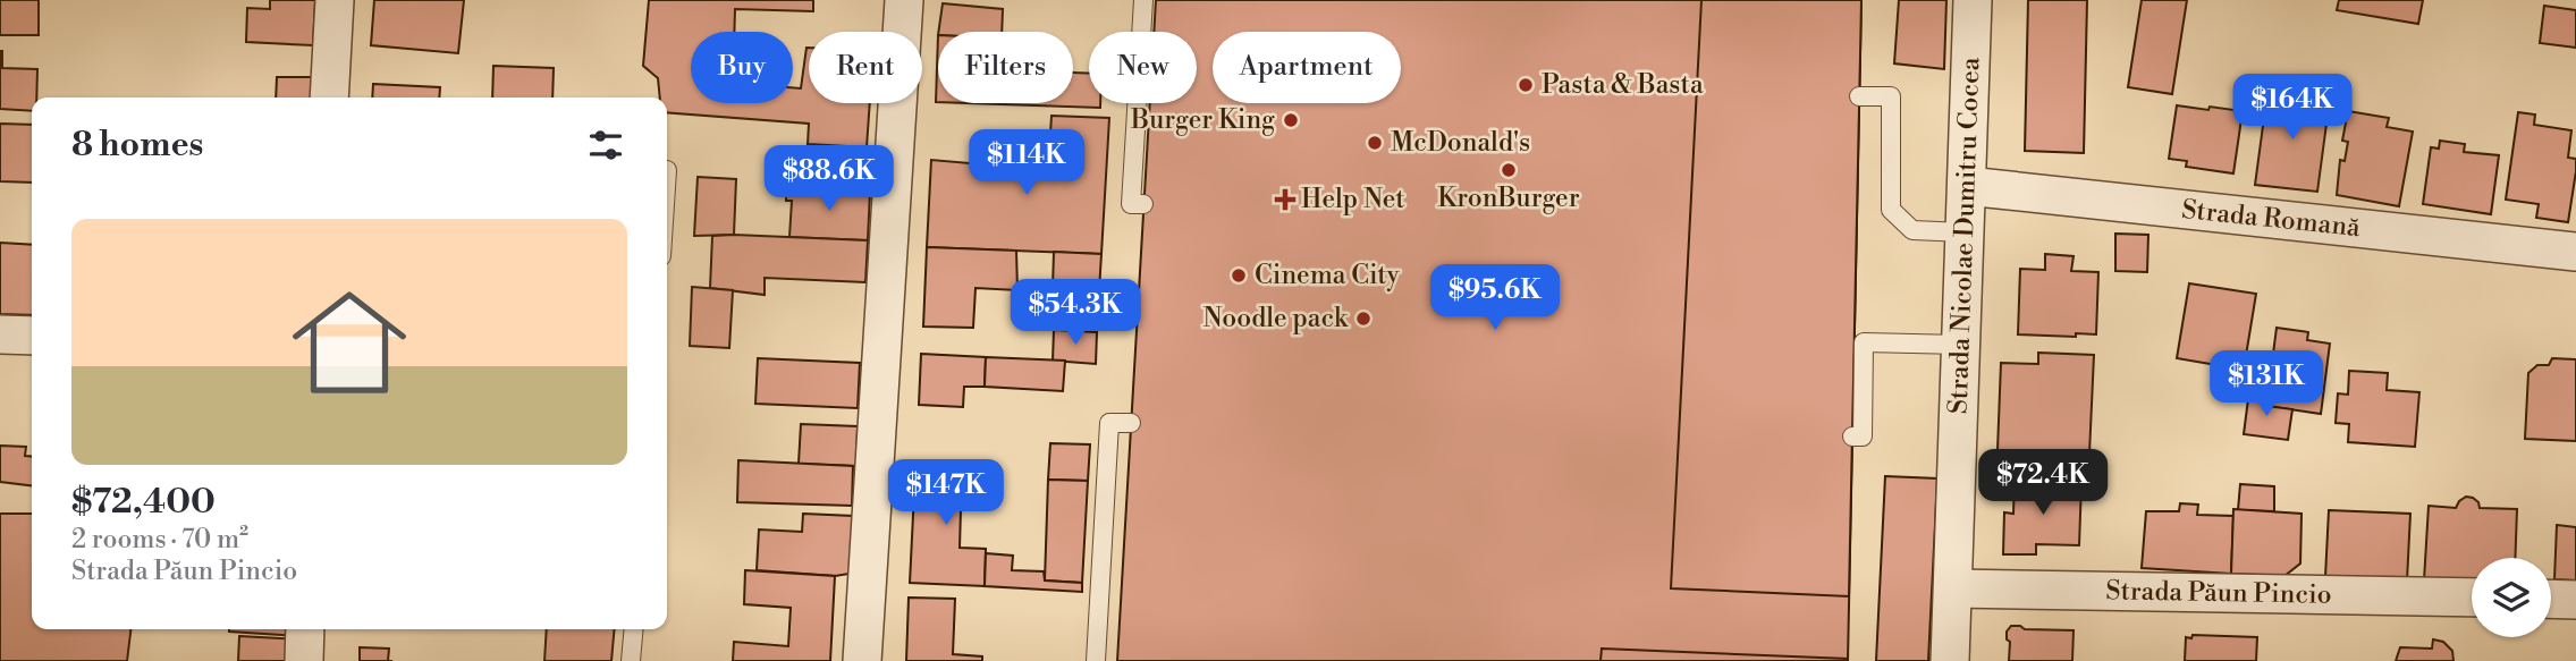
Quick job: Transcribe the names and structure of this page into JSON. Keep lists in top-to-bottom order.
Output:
{
  "streets": {
    "street": ["Strada Romană", "Strada Nicolae Dumitru Cocea", "Strada Păun Pincio"]
  },
  "crossings": [
    ["Strada Romană", "Strada Nicolae Dumitru Cocea"],
    ["Strada Nicolae Dumitru Cocea", "Strada Păun Pincio"]
  ],
  "places": {
    "other": [
      "Pasta & Basta",
      "Burger King",
      "McDonald's",
      "KronBurger",
      "Cinema City",
      "Noodle pack"
    ],
    "health": ["Help Net"]
  },
  "page": {
    "chip": [
      "Buy",
      "Rent",
      "Filters",
      "New",
      "Apartment"
    ],
    "price": [
      "$164K",
      "$114K",
      "$88.6K",
      "$95.6K",
      "$54.3K",
      "$131K",
      "$72.4K",
      "$147K"
    ],
    "heading": "8 homes",
    "list": [
      {
        "name": "$72,400",
        "note": "2 rooms · 70 m² · Strada Păun Pincio"
      }
    ]
  }
}
